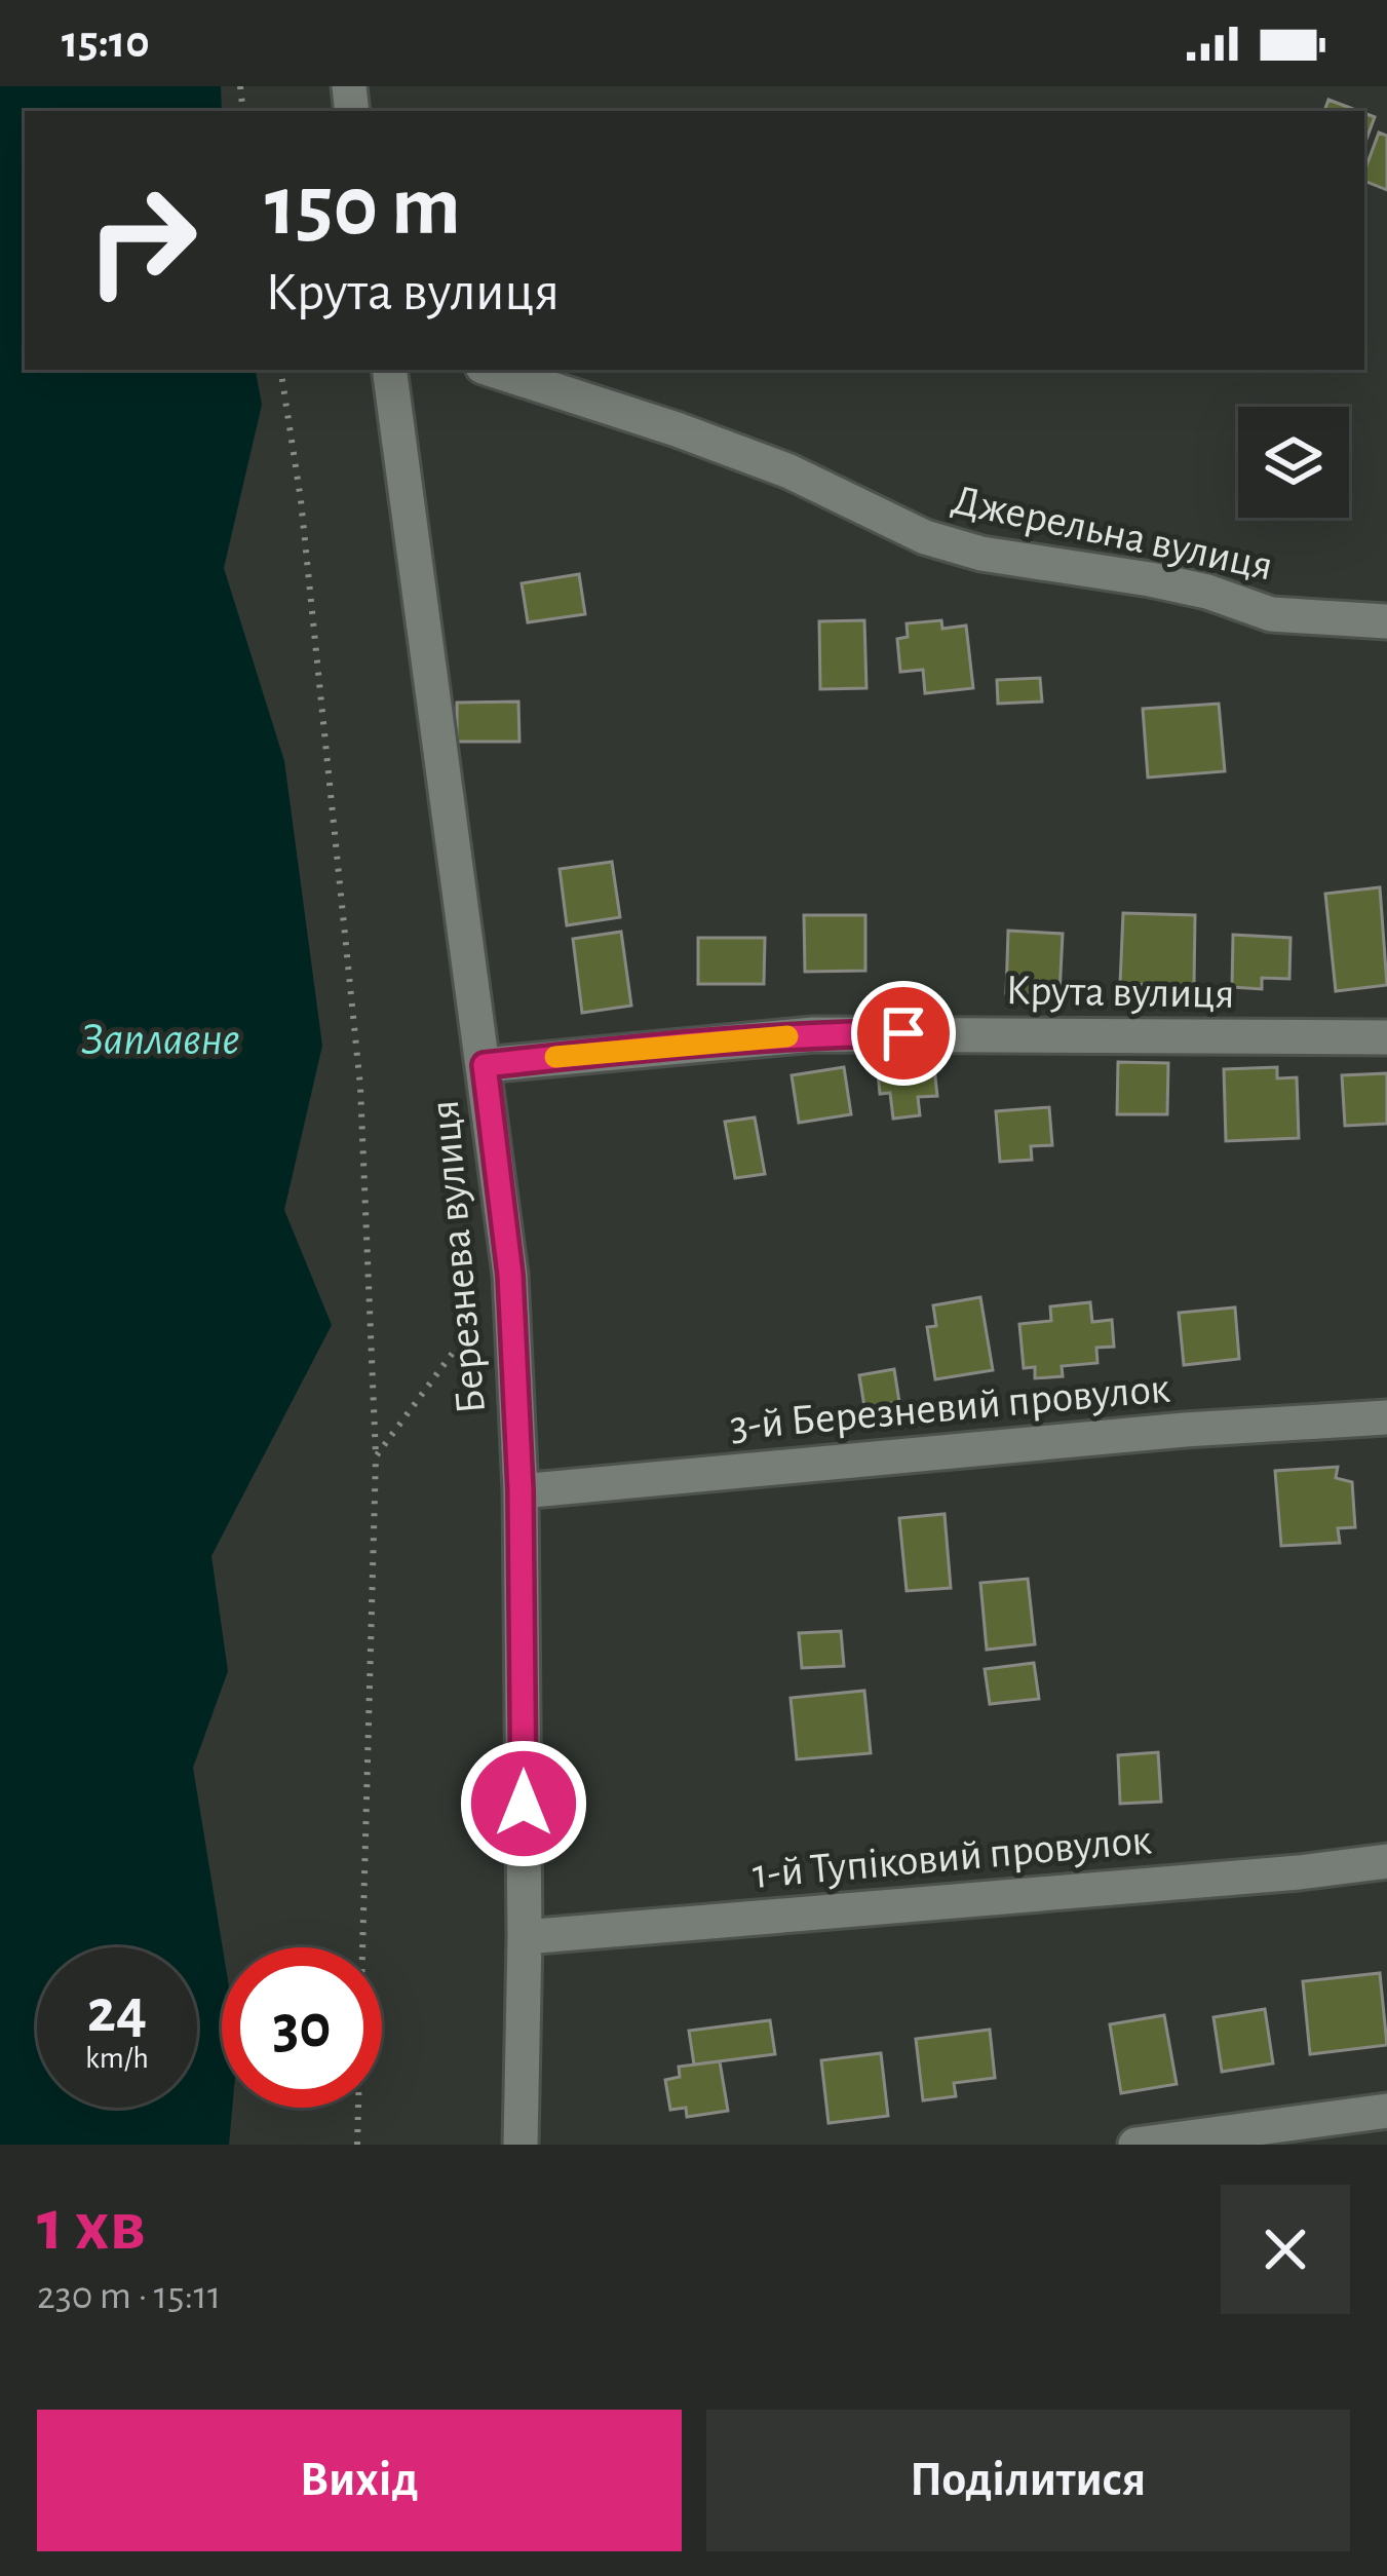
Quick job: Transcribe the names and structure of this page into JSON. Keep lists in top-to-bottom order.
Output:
{
  "streets": {
    "street": [
      "Джерельна вулиця",
      "Крута вулиця",
      "Березнева вулиця",
      "3-й Березневий провулок",
      "1-й Тупіковий провулок"
    ]
  },
  "crossings": [
    ["Крута вулиця", "Березнева вулиця"],
    ["Березнева вулиця", "3-й Березневий провулок"],
    ["Березнева вулиця", "1-й Тупіковий провулок"]
  ],
  "water": ["Заплавне"],
  "page": {
    "status": "15:10",
    "turn": ["150 m", "Крута вулиця"],
    "speed": "24 km/h",
    "limit": "30",
    "heading": ["1 хв", "230 m · 15:11"],
    "buttons": ["Вихід", "Поділитися"]
  }
}
